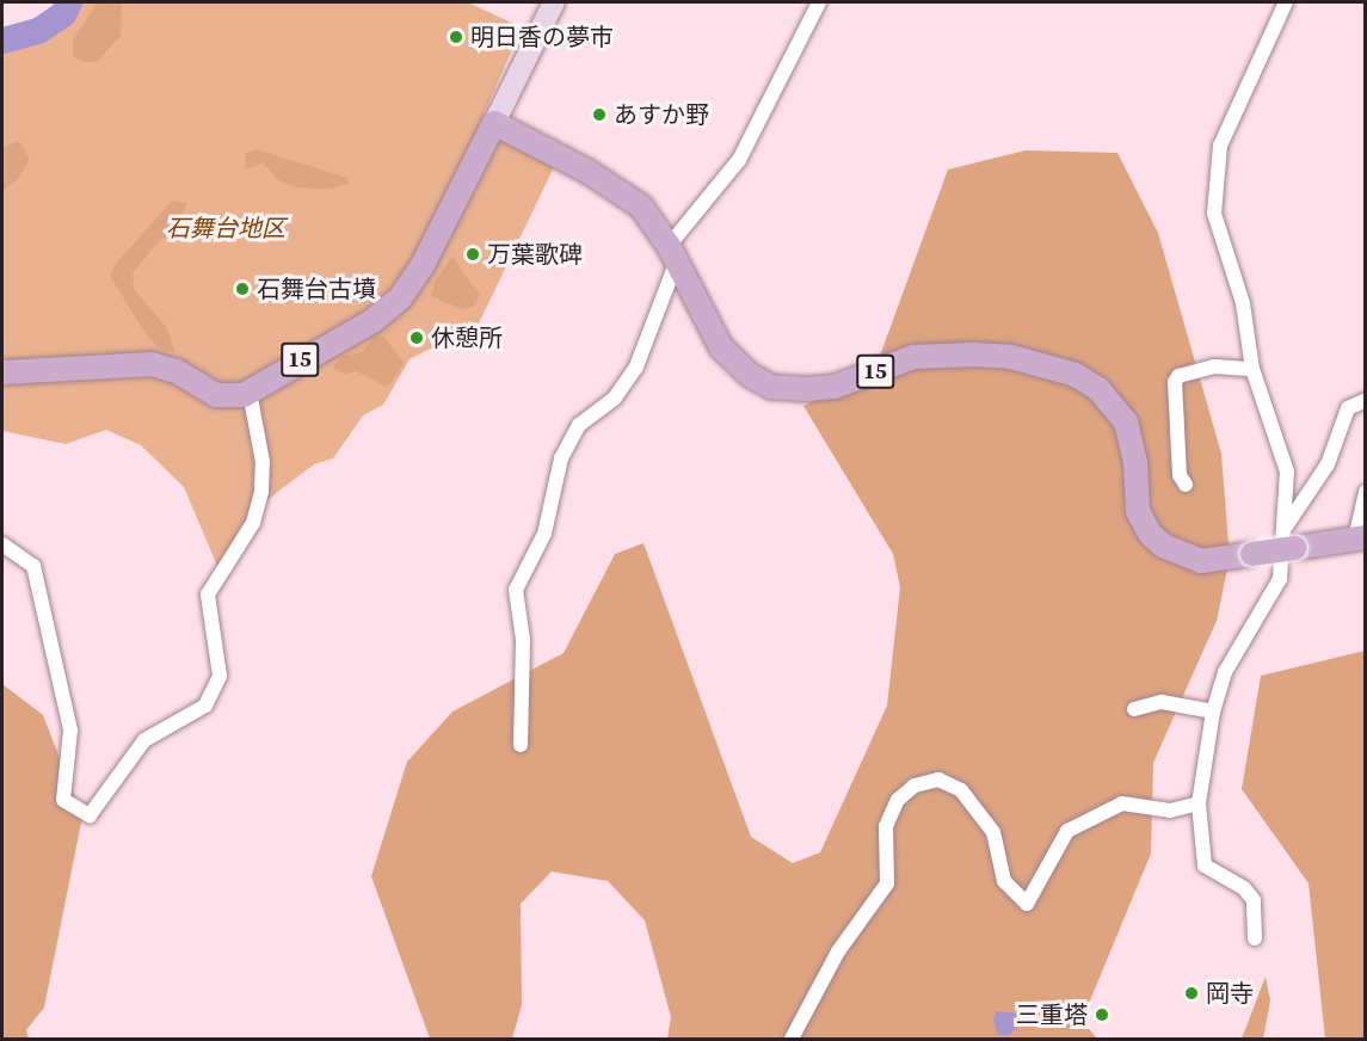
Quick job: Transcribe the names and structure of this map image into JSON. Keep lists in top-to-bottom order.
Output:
{
  "streets": {
    "main road": ["15"]
  },
  "parks": ["石舞台地区"],
  "places": [
    "明日香の夢市",
    "あすか野",
    "万葉歌碑",
    "石舞台古墳",
    "休憩所",
    "岡寺",
    "三重塔"
  ]
}
